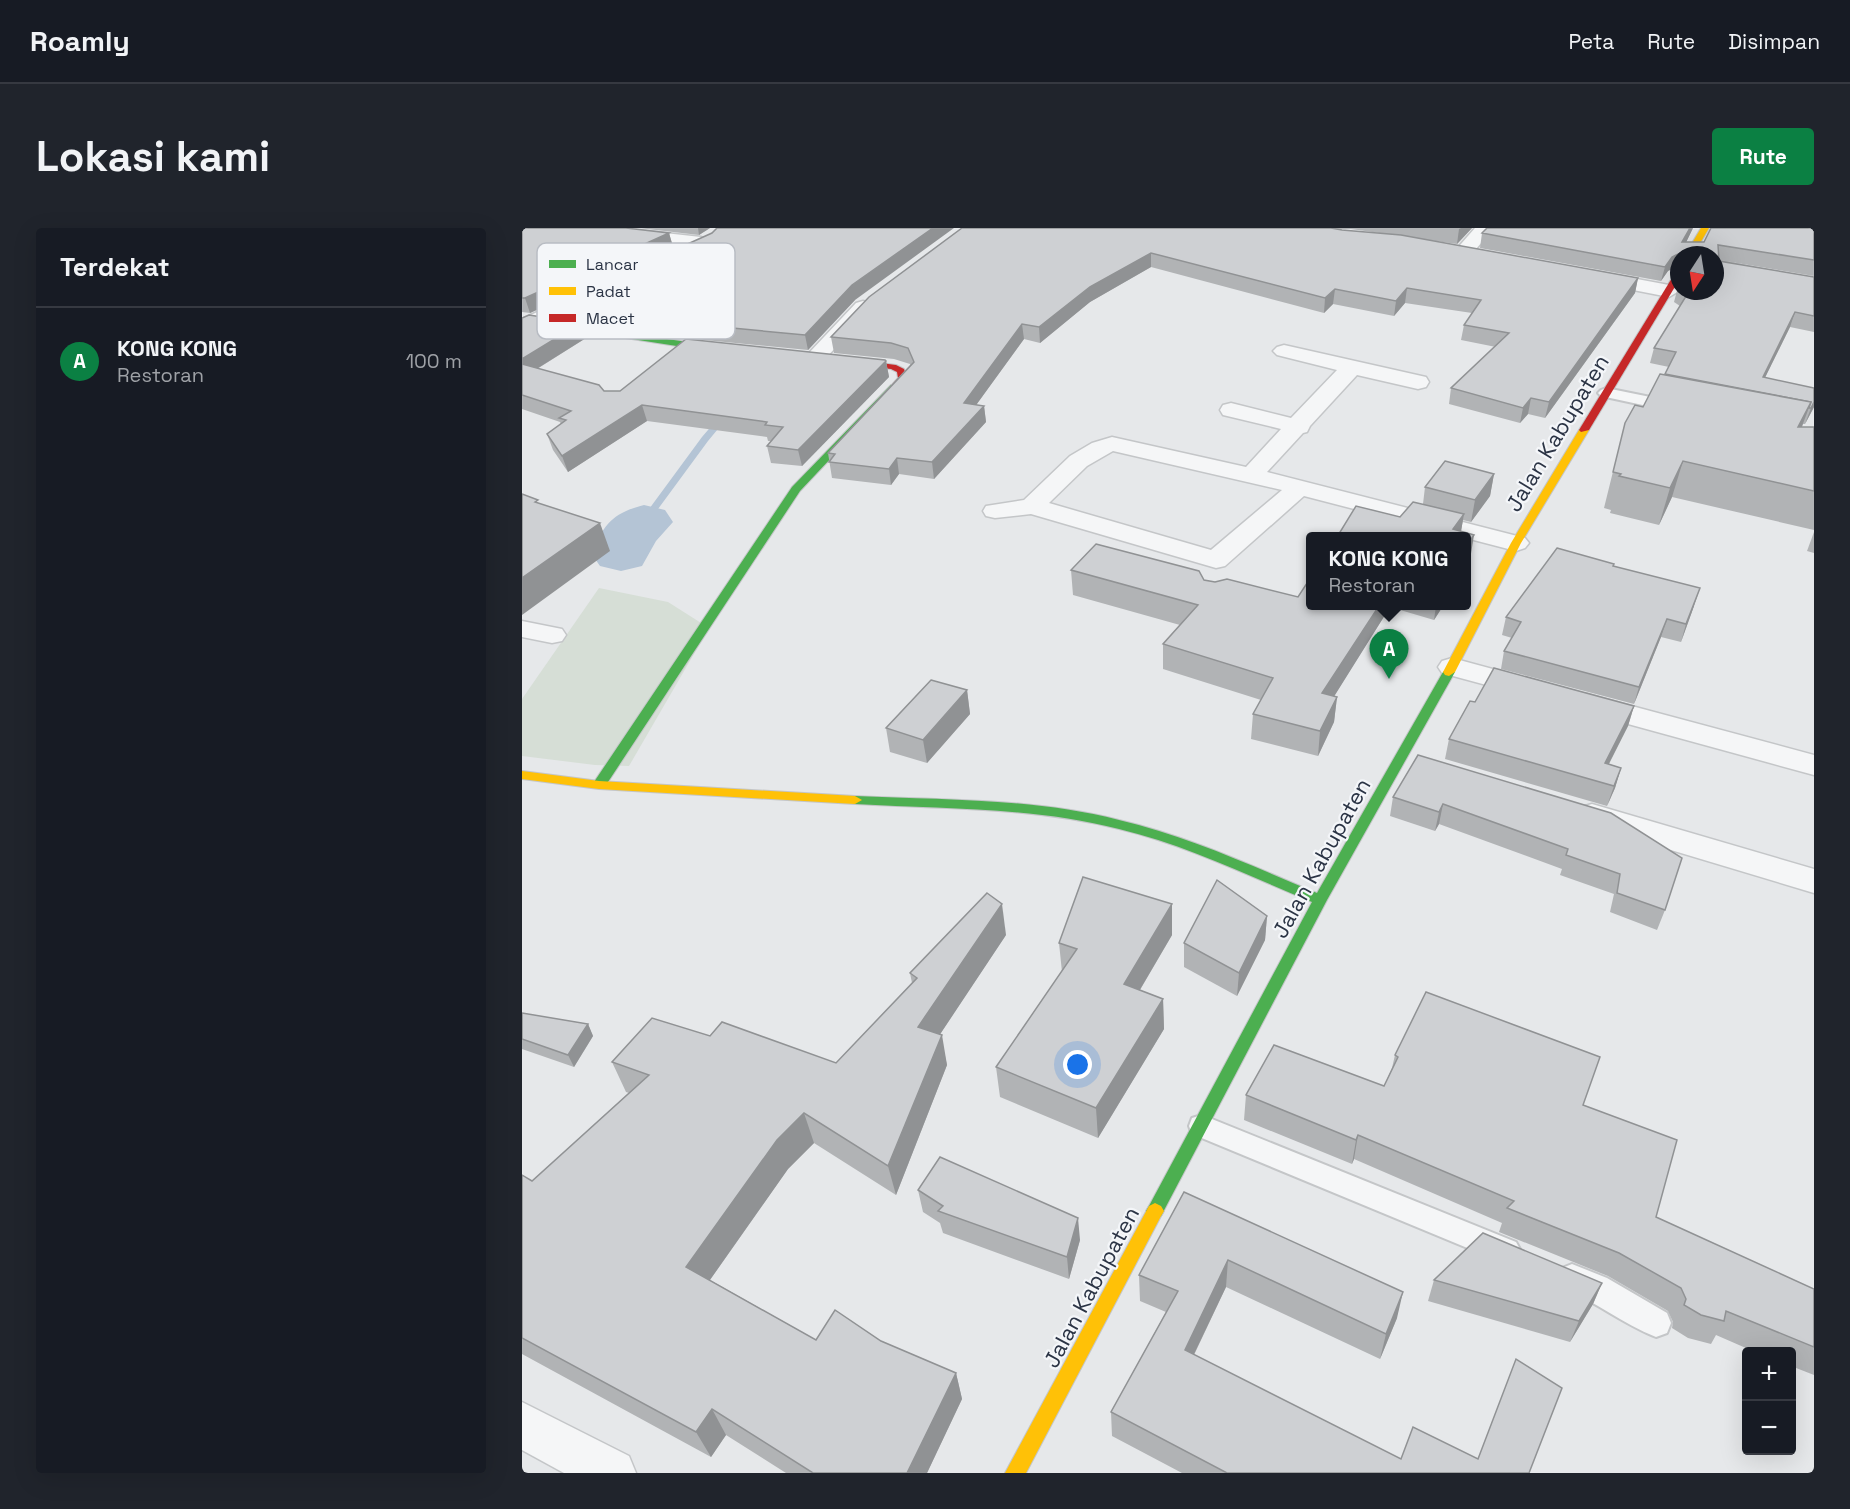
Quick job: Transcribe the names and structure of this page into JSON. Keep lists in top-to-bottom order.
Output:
{
  "streets": {
    "main road": ["Jalan Kabupaten"]
  },
  "legend": ["Lancar", "Padat", "Macet"],
  "north": "bottom",
  "page": {
    "header": "Roamly",
    "nav": ["Peta", "Rute", "Disimpan"],
    "buttons": "Rute",
    "title": "Lokasi kami",
    "heading": "Terdekat",
    "list": [
      {
        "mark": "A",
        "name": "KONG KONG",
        "note": "Restoran",
        "value": "100 m"
      }
    ],
    "popup": ["KONG KONG", "Restoran"],
    "pins": "A",
    "map_buttons": ["+", "−"]
  }
}
